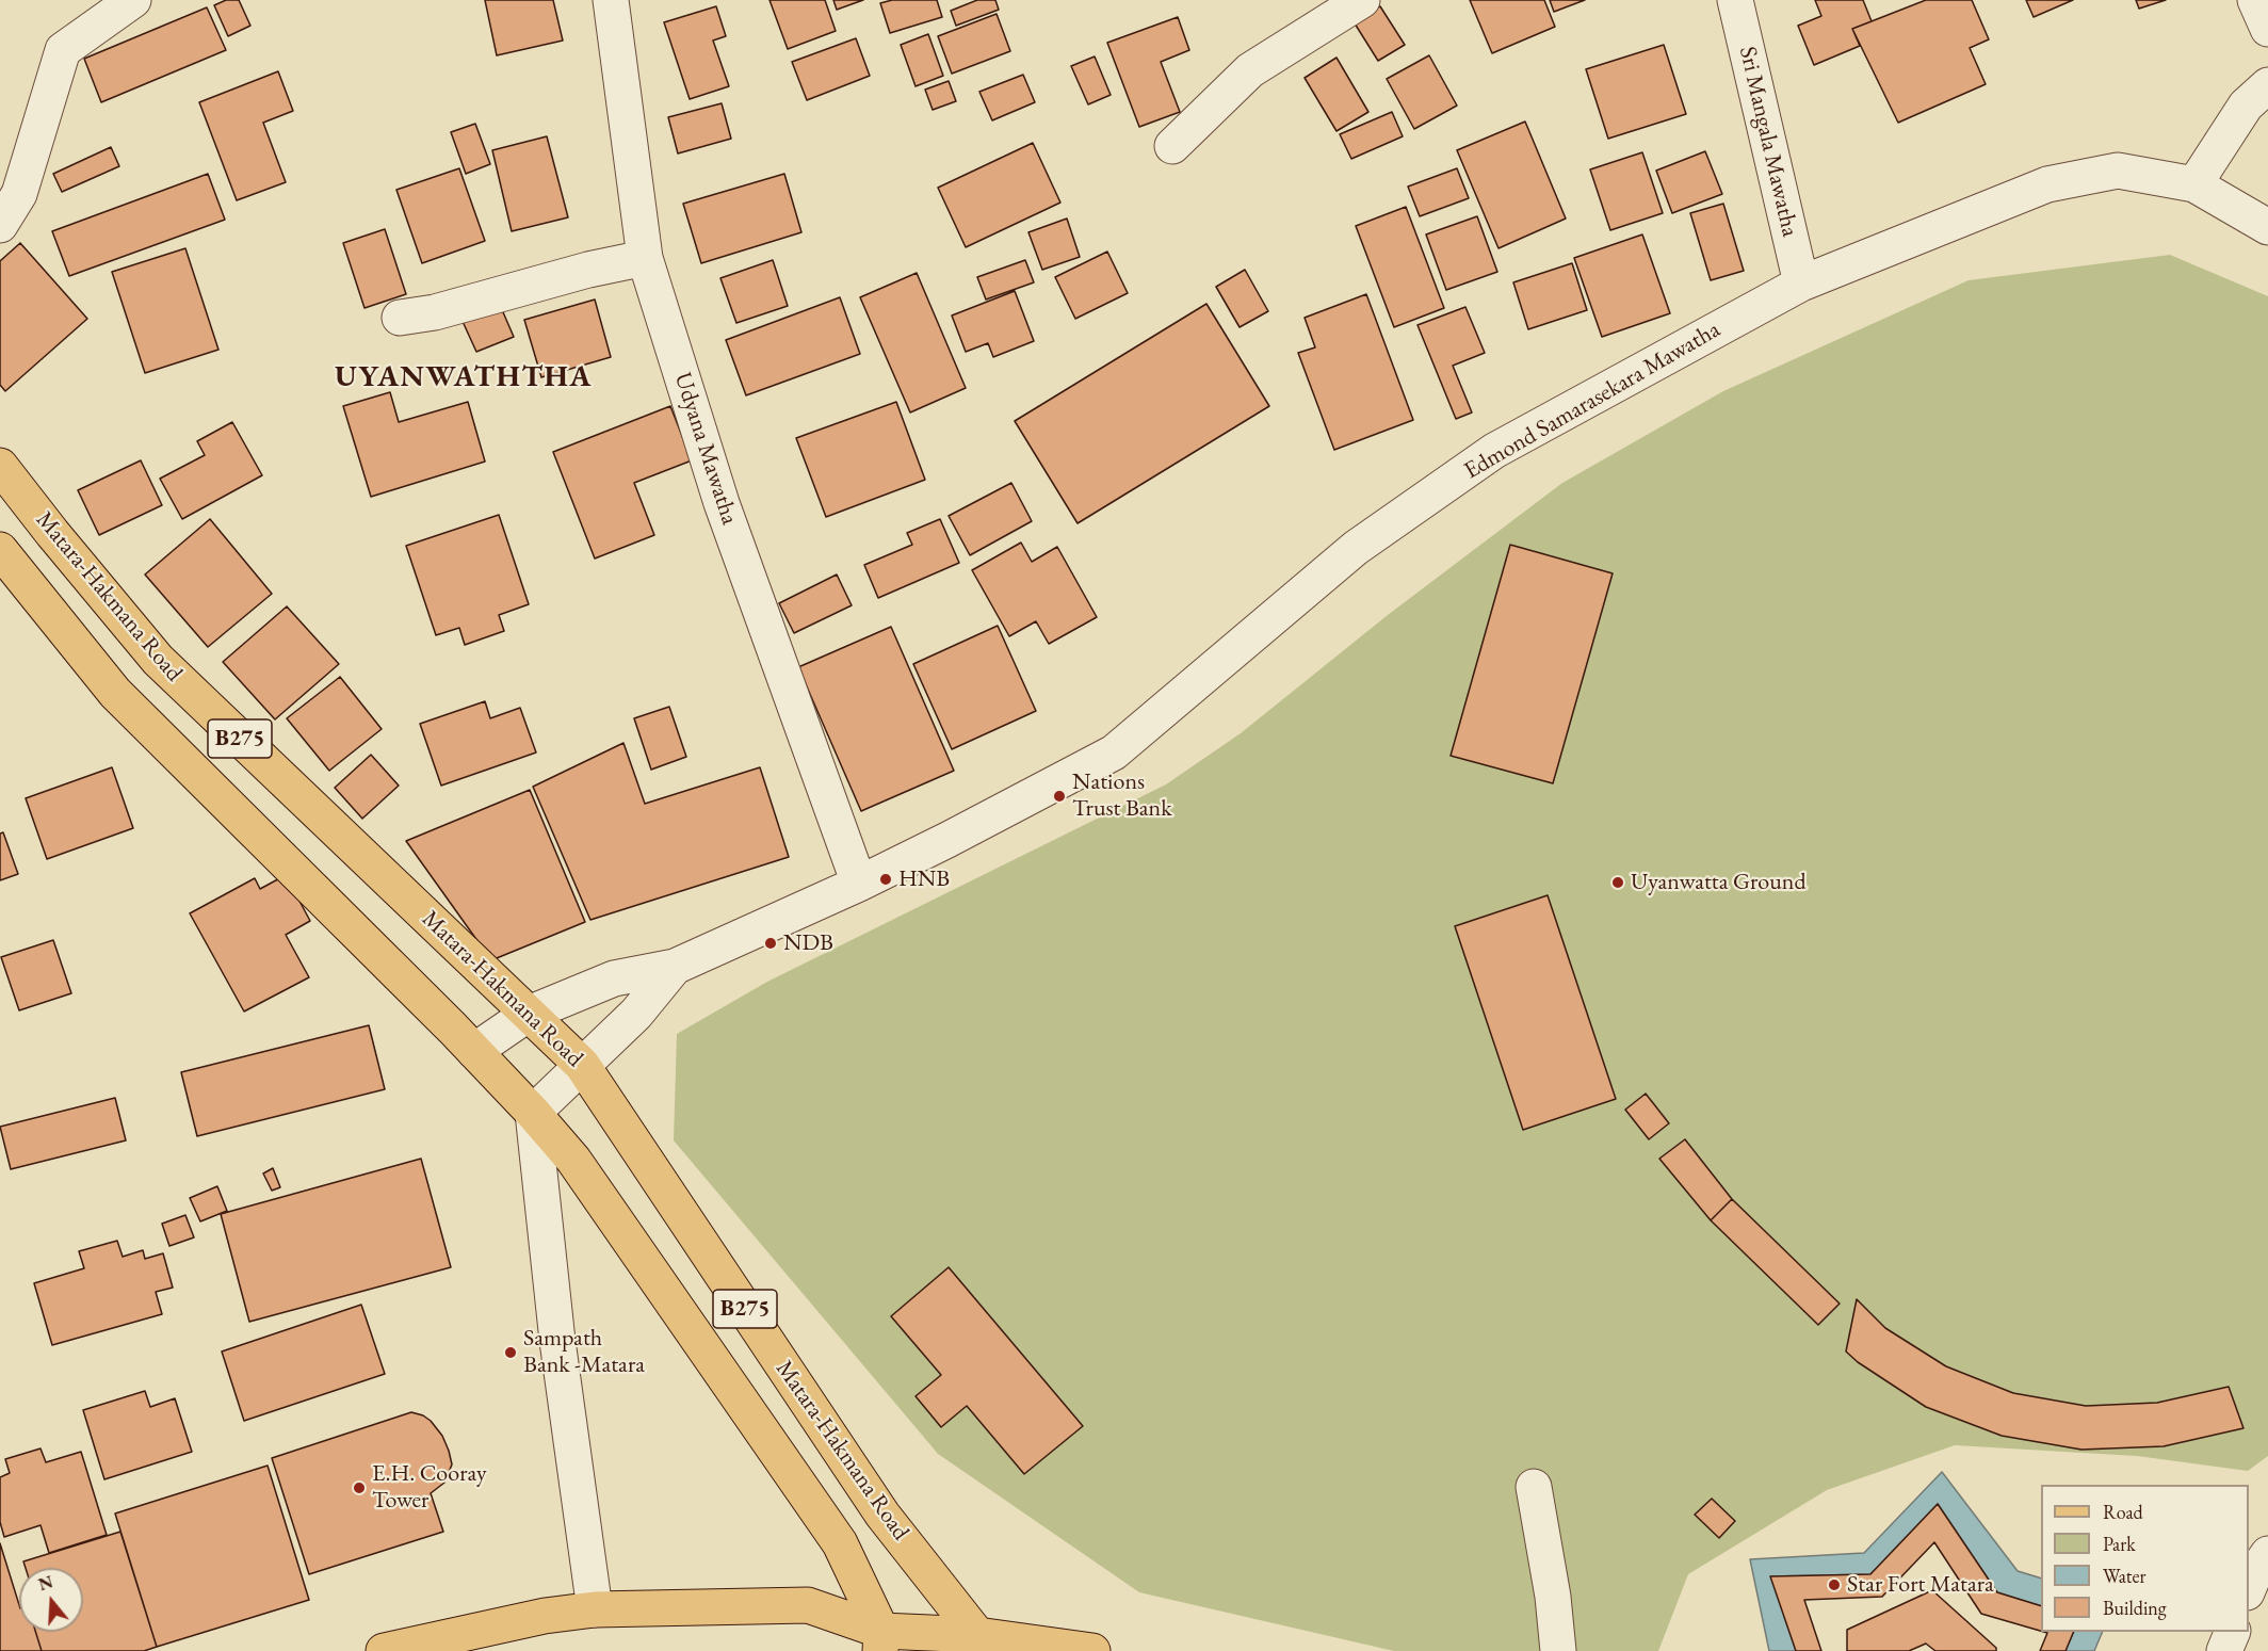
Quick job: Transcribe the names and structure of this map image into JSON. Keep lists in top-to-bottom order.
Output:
{
  "streets": {
    "main road": ["Matara-Hakmana Road", "B275"],
    "street": ["Sri Mangala Mawatha", "Edmond Samarasekara Mawatha", "Udyana Mawatha"]
  },
  "crossings": [
    ["Sri Mangala Mawatha", "Edmond Samarasekara Mawatha"],
    ["Edmond Samarasekara Mawatha", "Udyana Mawatha"],
    ["Edmond Samarasekara Mawatha", "Matara-Hakmana Road"],
    ["Edmond Samarasekara Mawatha", "B275"]
  ],
  "districts": ["UYANWATHTHA"],
  "places": [
    "Nations Trust Bank",
    "HNB",
    "Uyanwatta Ground",
    "NDB",
    "Sampath Bank -Matara",
    "E.H. Cooray Tower",
    "Star Fort Matara"
  ],
  "legend": [
    "Road",
    "Park",
    "Water",
    "Building"
  ],
  "north": "top"
}
